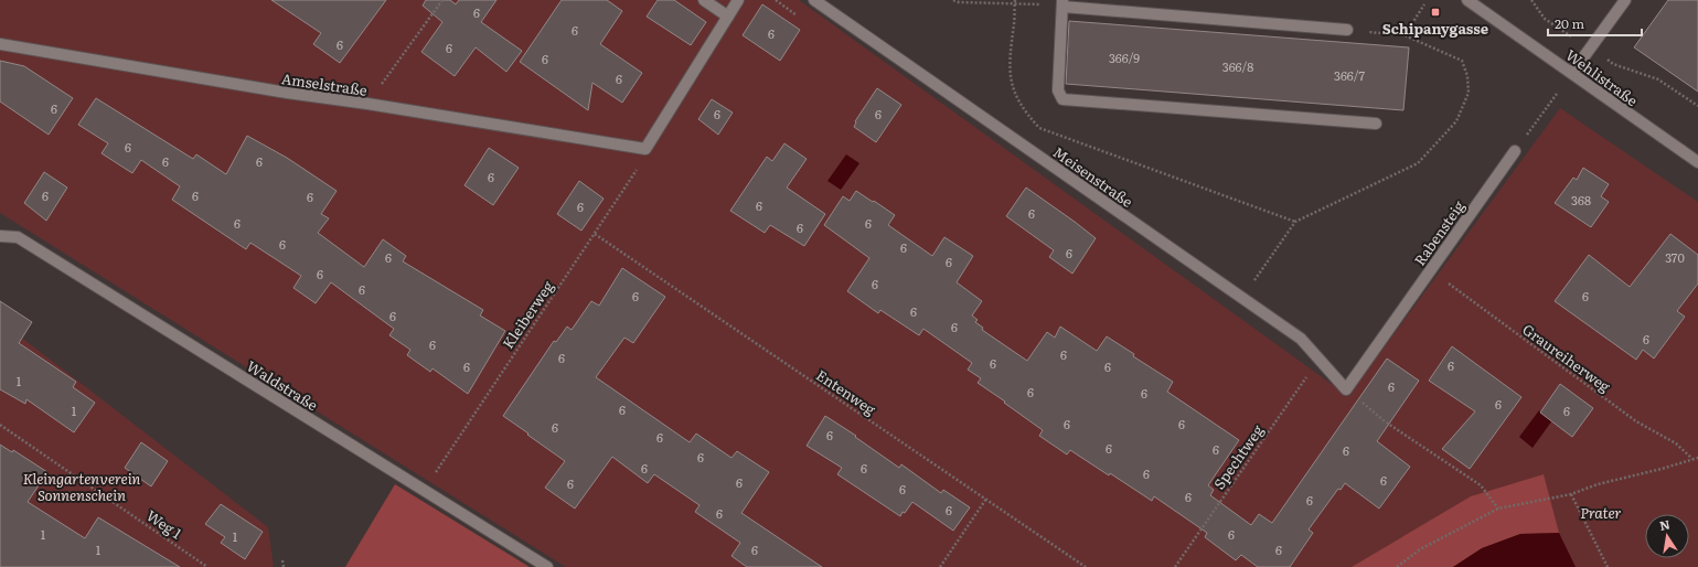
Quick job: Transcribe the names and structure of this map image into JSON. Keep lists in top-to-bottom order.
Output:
{
  "streets": {
    "street": [
      "Wehlistraße",
      "Amselstraße",
      "Meisenstraße",
      "Rabensteig",
      "Waldstraße"
    ],
    "path": [
      "Kleiberweg",
      "Graureiherweg",
      "Entenweg",
      "Spechtweg",
      "Weg 1"
    ]
  },
  "crossings": [
    ["Amselstraße", "Kleiberweg"],
    ["Meisenstraße", "Rabensteig"],
    ["Meisenstraße", "Spechtweg"],
    ["Rabensteig", "Graureiherweg"],
    ["Kleiberweg", "Waldstraße"],
    ["Kleiberweg", "Entenweg"]
  ],
  "parks": ["Kleingartenverein Sonnenschein", "Prater"],
  "places": {
    "transit": ["Schipanygasse"]
  },
  "house_numbers": [
    "6",
    "6",
    "6",
    "6",
    "6",
    "366/9",
    "6",
    "366/8",
    "366/7",
    "6",
    "6",
    "6",
    "6",
    "6",
    "6",
    "6",
    "6",
    "6",
    "6",
    "6",
    "368",
    "6",
    "6",
    "6",
    "6",
    "6",
    "6",
    "6",
    "6",
    "6",
    "6",
    "370",
    "6",
    "6",
    "6",
    "6",
    "6",
    "6",
    "6",
    "6",
    "6",
    "6",
    "6",
    "6",
    "6",
    "6",
    "6",
    "6",
    "6",
    "1",
    "6",
    "6",
    "6",
    "6",
    "6",
    "1",
    "6",
    "6",
    "6",
    "6",
    "6",
    "6",
    "6",
    "6",
    "6",
    "6",
    "6",
    "6",
    "6",
    "6",
    "6",
    "6",
    "6",
    "6",
    "6",
    "6",
    "6",
    "1",
    "6",
    "1",
    "1",
    "6",
    "6"
  ],
  "scale_bar": "20 m",
  "north": "top"
}
